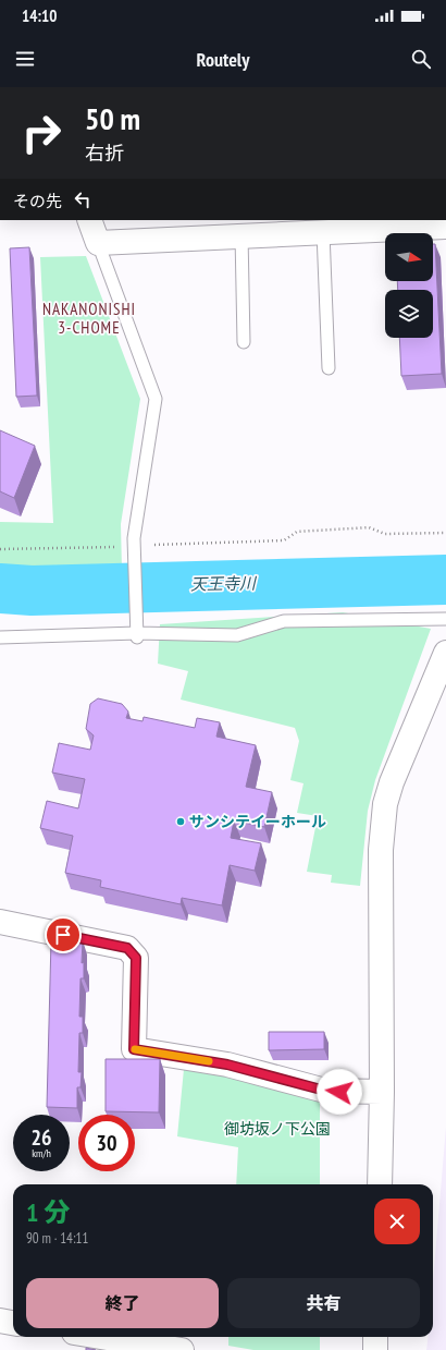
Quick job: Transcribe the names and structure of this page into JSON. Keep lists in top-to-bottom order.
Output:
{
  "districts": ["NAKANONISHI 3-CHOME"],
  "water": ["天王寺川"],
  "parks": ["御坊坂ノ下公園"],
  "places": ["サンシテイーホール"],
  "north": "right",
  "page": {
    "status": "14:10",
    "header": "Routely",
    "turn": ["50 m", "右折"],
    "then": "その先",
    "speed": "26 km/h",
    "limit": "30",
    "heading": ["1 分", "90 m · 14:11"],
    "buttons": ["終了", "共有"]
  }
}
